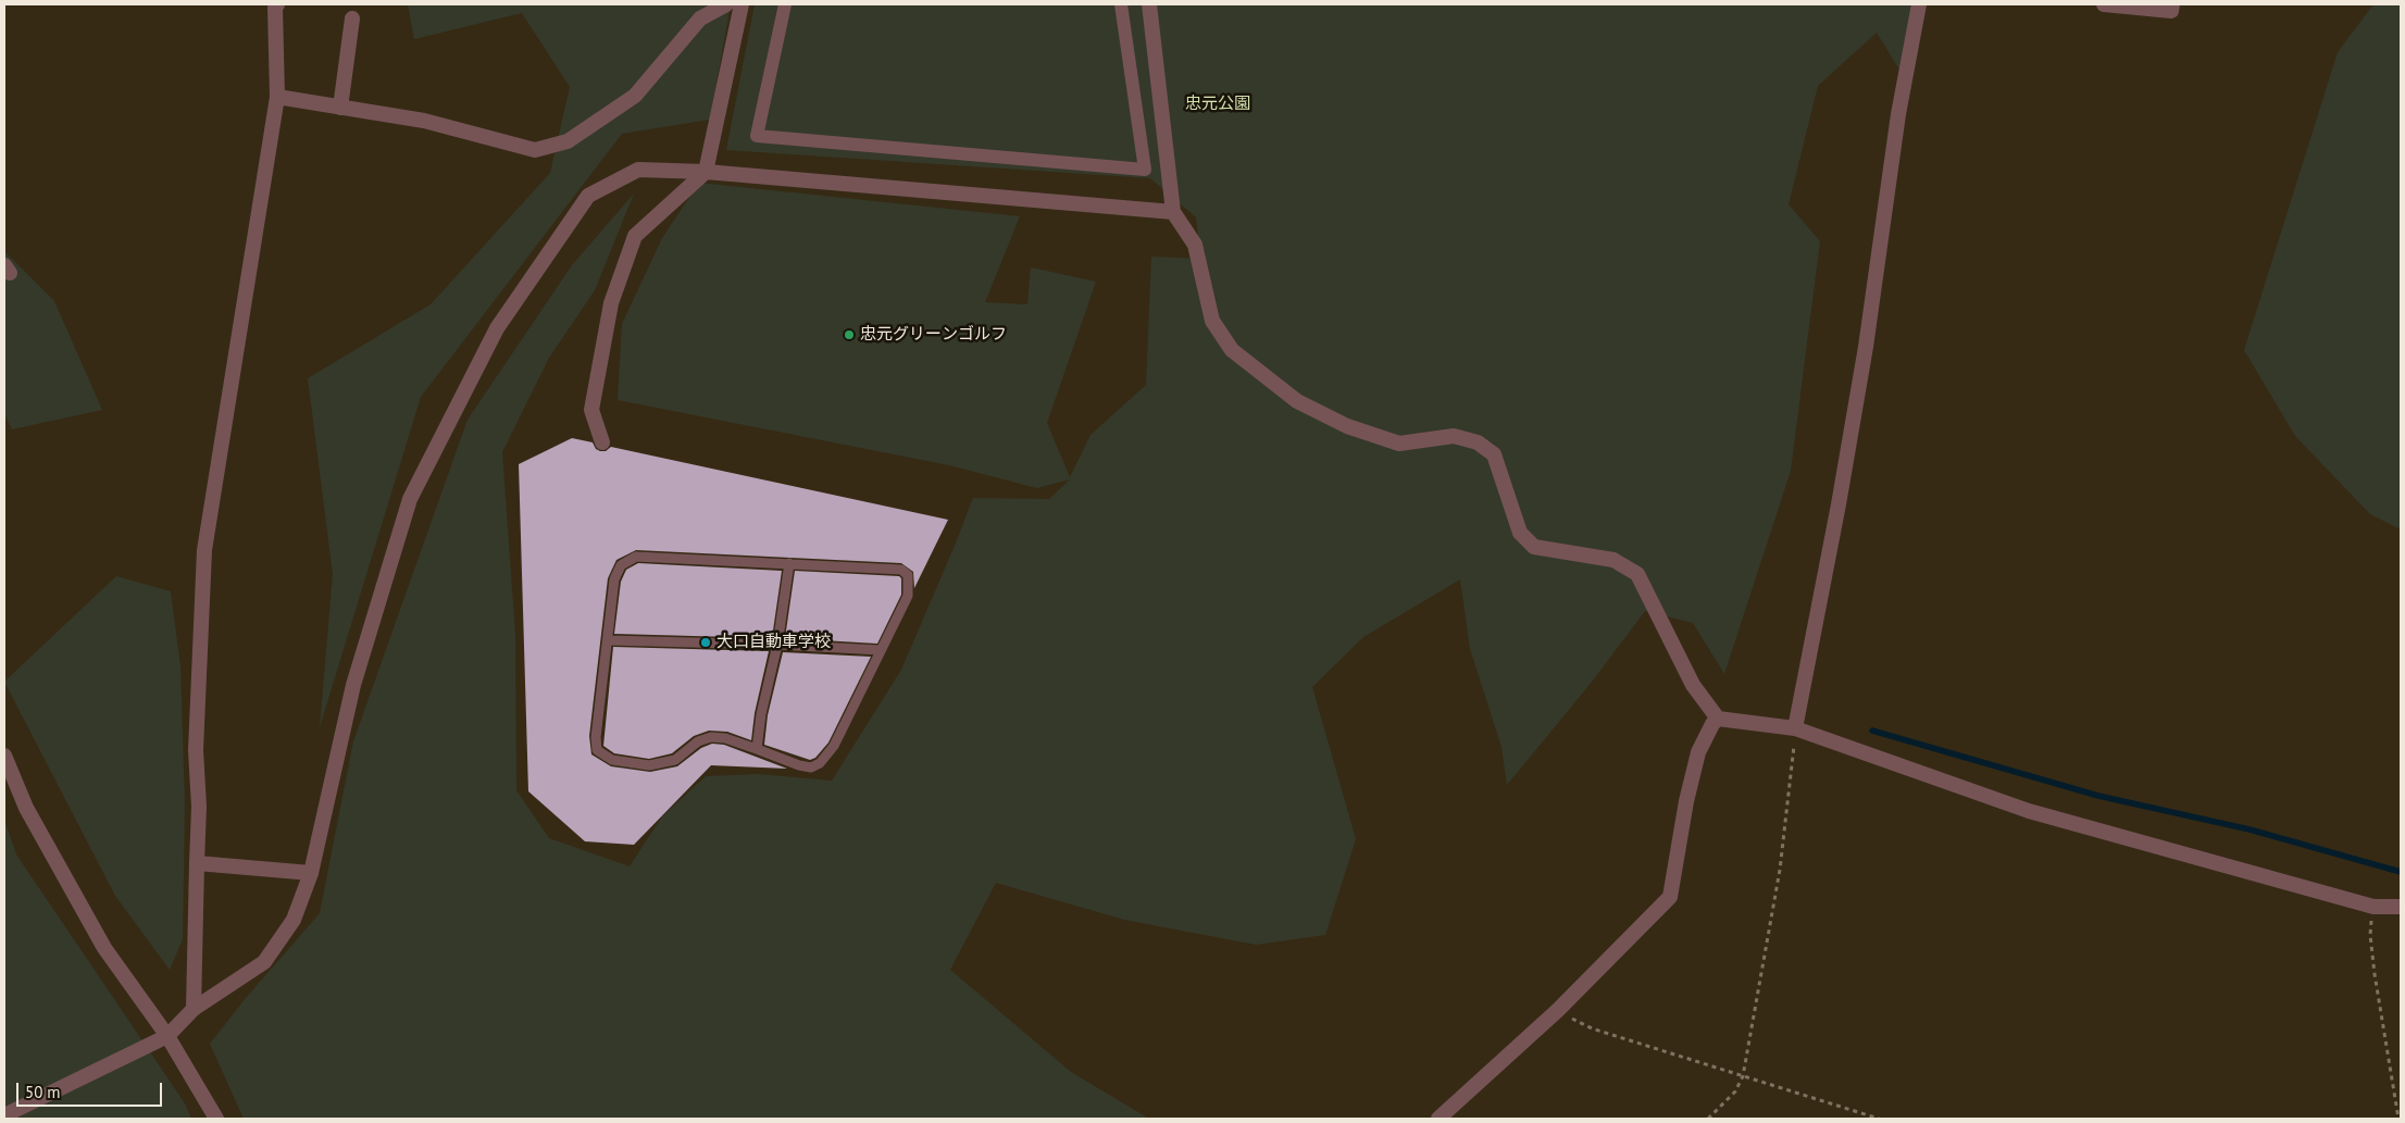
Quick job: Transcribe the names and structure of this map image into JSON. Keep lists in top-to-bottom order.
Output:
{
  "parks": ["忠元公園"],
  "places": ["忠元グリーンゴルフ", "大口自動車学校"],
  "scale_bar": "50 m"
}
